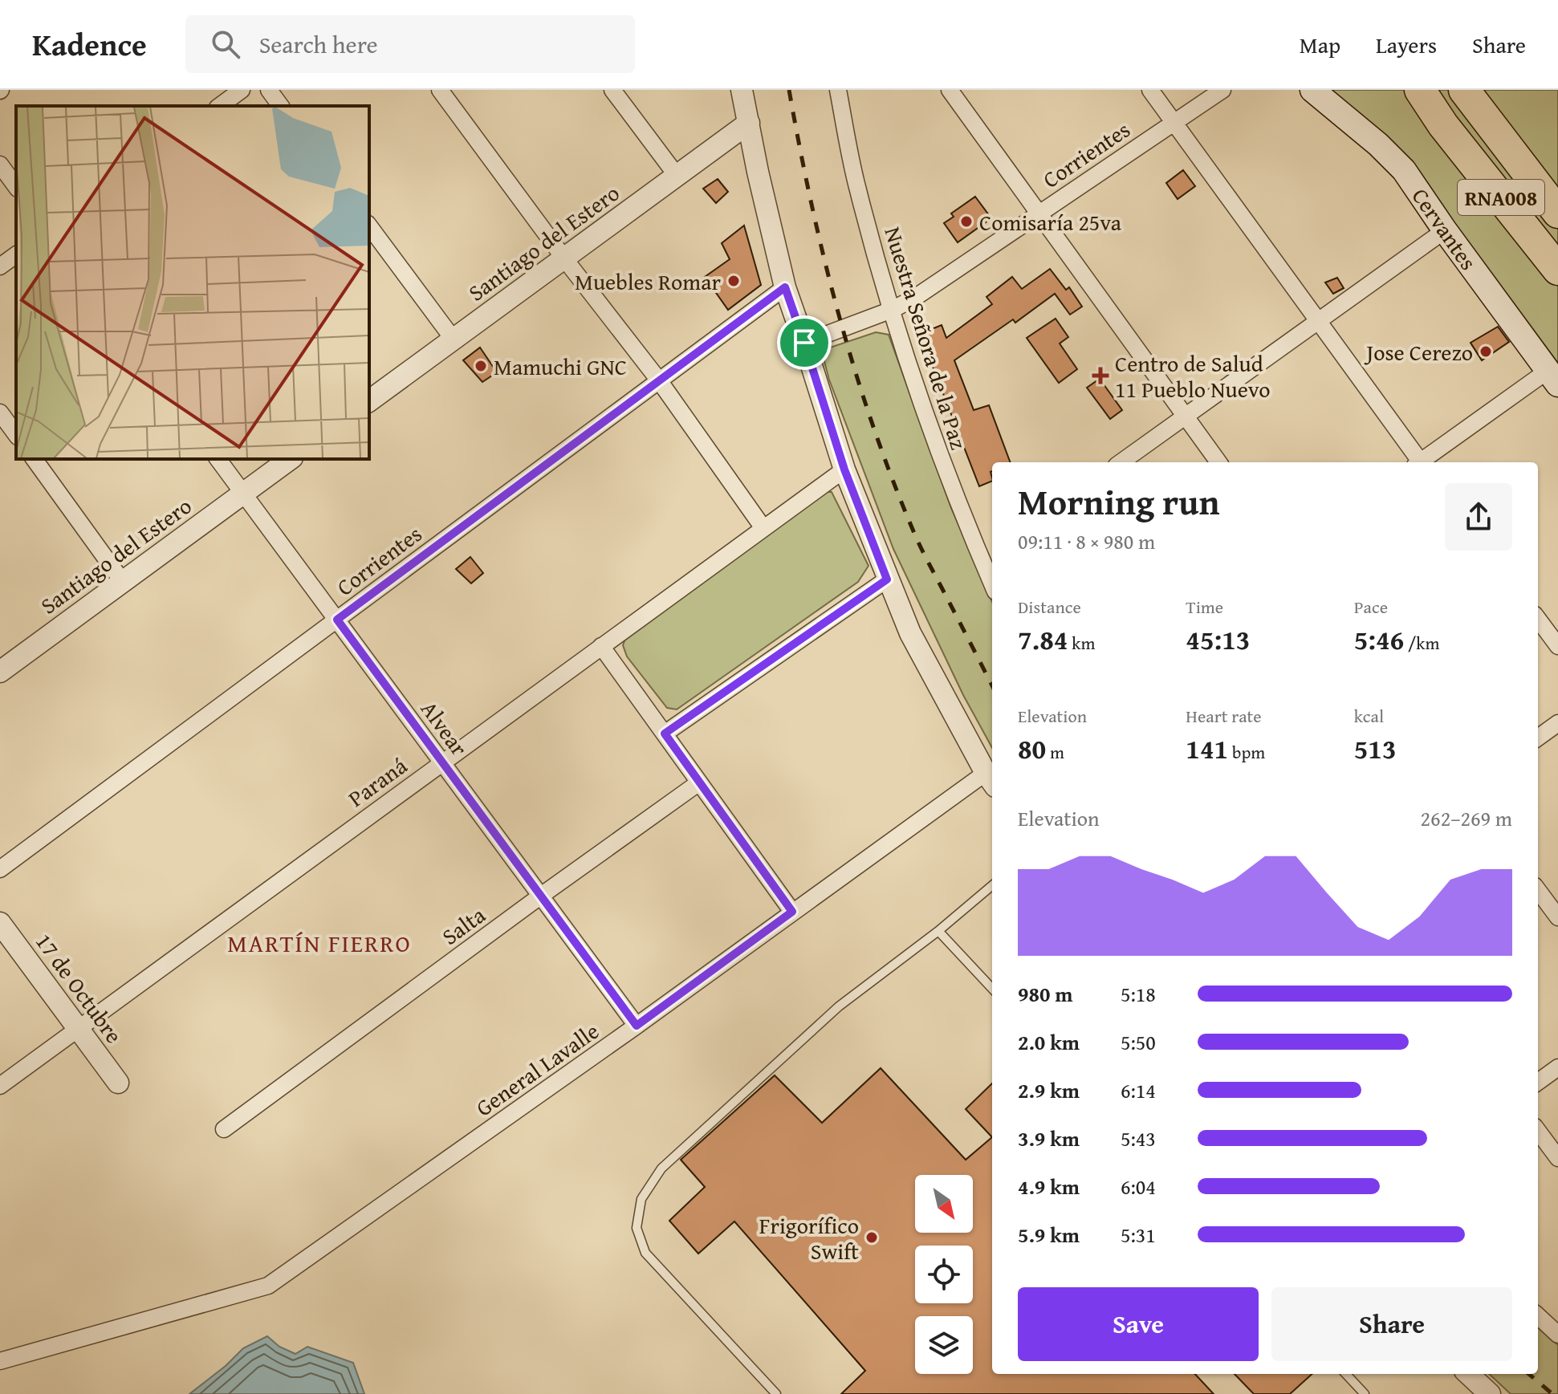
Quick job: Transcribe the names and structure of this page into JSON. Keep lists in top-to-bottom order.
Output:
{
  "streets": {
    "highway": ["RNA008"],
    "main road": ["Cervantes"],
    "street": [
      "Corrientes",
      "Santiago del Estero",
      "Nuestra Señora de la Paz",
      "Alvear",
      "Paraná",
      "Salta",
      "17 de Octubre",
      "General Lavalle"
    ]
  },
  "crossings": [
    ["Corrientes", "Nuestra Señora de la Paz"],
    ["Corrientes", "Alvear"],
    ["Santiago del Estero", "Alvear"],
    ["Alvear", "Paraná"],
    ["Alvear", "Salta"],
    ["Alvear", "General Lavalle"],
    ["Paraná", "17 de Octubre"]
  ],
  "districts": ["MARTÍN FIERRO"],
  "places": {
    "other": [
      "Comisaría 25va",
      "Muebles Romar",
      "Jose Cerezo",
      "Mamuchi GNC",
      "Frigorífico Swift"
    ],
    "health": ["Centro de Salud 11 Pueblo Nuevo"]
  },
  "north": "bottom right",
  "page": {
    "header": "Kadence",
    "search": "Search here",
    "nav": ["Map", "Layers", "Share"],
    "heading": ["Morning run", "09:11 · 8 × 980 m"],
    "stats": [
      ["Distance", "7.84 km"],
      ["Time", "45:13"],
      ["Pace", "5:46 /km"],
      ["Elevation", "80 m"],
      ["Heart rate", "141 bpm"],
      ["kcal", "513"]
    ],
    "chart": ["Elevation", "262–269 m"],
    "list": [
      {
        "name": "980 m",
        "note": "5:18"
      },
      {
        "name": "2.0 km",
        "note": "5:50"
      },
      {
        "name": "2.9 km",
        "note": "6:14"
      },
      {
        "name": "3.9 km",
        "note": "5:43"
      },
      {
        "name": "4.9 km",
        "note": "6:04"
      },
      {
        "name": "5.9 km",
        "note": "5:31"
      }
    ],
    "buttons": ["Save", "Share"]
  }
}
